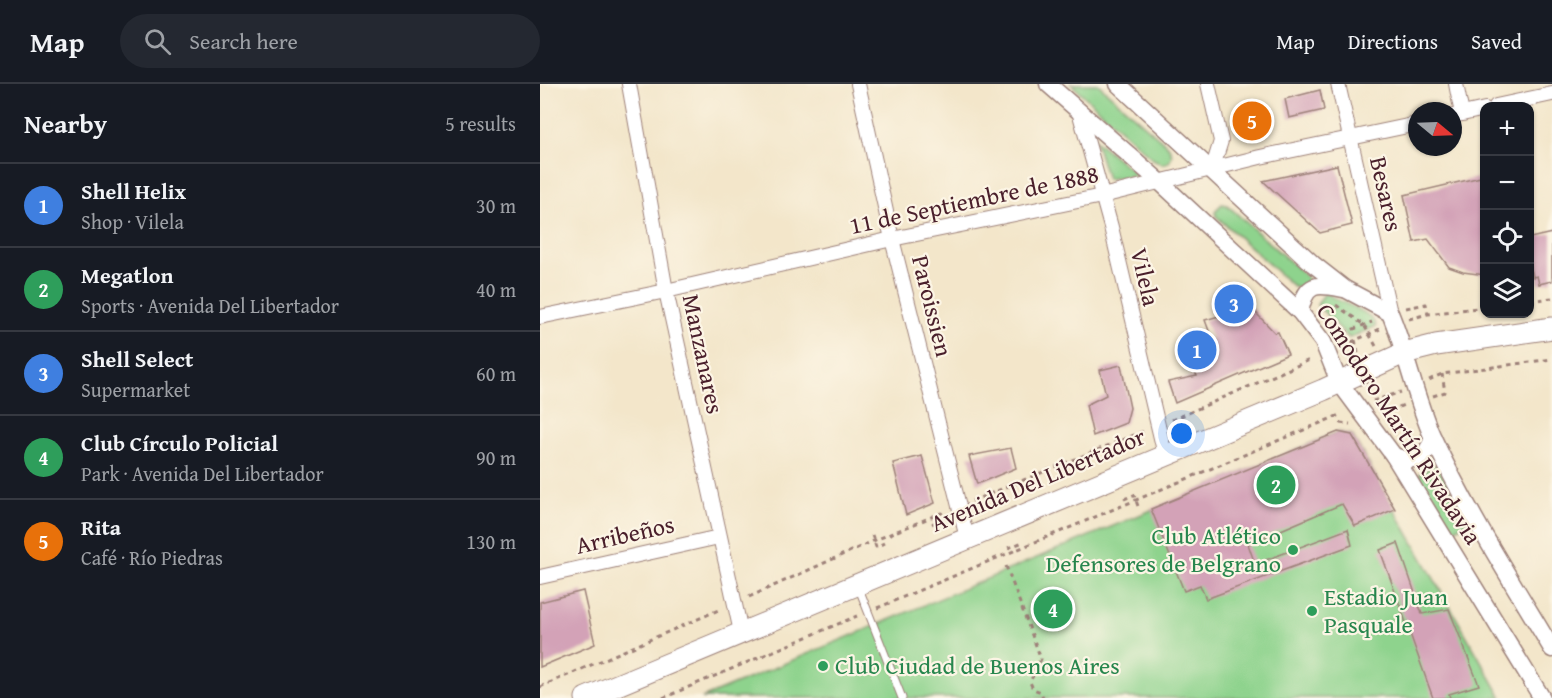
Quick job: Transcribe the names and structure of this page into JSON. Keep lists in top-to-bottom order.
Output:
{
  "streets": {
    "main road": ["Avenida Del Libertador"],
    "street": [
      "Besares",
      "11 de Septiembre de 1888",
      "Vilela",
      "Paroissien",
      "Manzanares",
      "Comodoro Martín Rivadavia",
      "Arribeños"
    ]
  },
  "crossings": [
    ["Besares", "11 de Septiembre de 1888"],
    ["Besares", "Comodoro Martín Rivadavia"],
    ["11 de Septiembre de 1888", "Vilela"],
    ["11 de Septiembre de 1888", "Paroissien"],
    ["11 de Septiembre de 1888", "Manzanares"],
    ["11 de Septiembre de 1888", "Comodoro Martín Rivadavia"],
    ["Vilela", "Comodoro Martín Rivadavia"],
    ["Vilela", "Avenida Del Libertador"],
    ["Paroissien", "Avenida Del Libertador"],
    ["Manzanares", "Avenida Del Libertador"],
    ["Manzanares", "Arribeños"],
    ["Comodoro Martín Rivadavia", "Avenida Del Libertador"]
  ],
  "places": ["Club Atlético Defensores de Belgrano", "Estadio Juan Pasquale", "Club Ciudad de Buenos Aires"],
  "north": "right",
  "page": {
    "header": "Map",
    "search": "Search here",
    "nav": ["Map", "Directions", "Saved"],
    "heading": ["Nearby", "5 results"],
    "pins": [
      "5",
      "3",
      "1",
      "2",
      "4"
    ],
    "map_buttons": ["+", "−"],
    "list": [
      {
        "mark": "1",
        "name": "Shell Helix",
        "note": "Shop · Vilela",
        "value": "30 m"
      },
      {
        "mark": "2",
        "name": "Megatlon",
        "note": "Sports · Avenida Del Libertador",
        "value": "40 m"
      },
      {
        "mark": "3",
        "name": "Shell Select",
        "note": "Supermarket",
        "value": "60 m"
      },
      {
        "mark": "4",
        "name": "Club Círculo Policial",
        "note": "Park · Avenida Del Libertador",
        "value": "90 m"
      },
      {
        "mark": "5",
        "name": "Rita",
        "note": "Café · Río Piedras",
        "value": "130 m"
      }
    ]
  }
}
